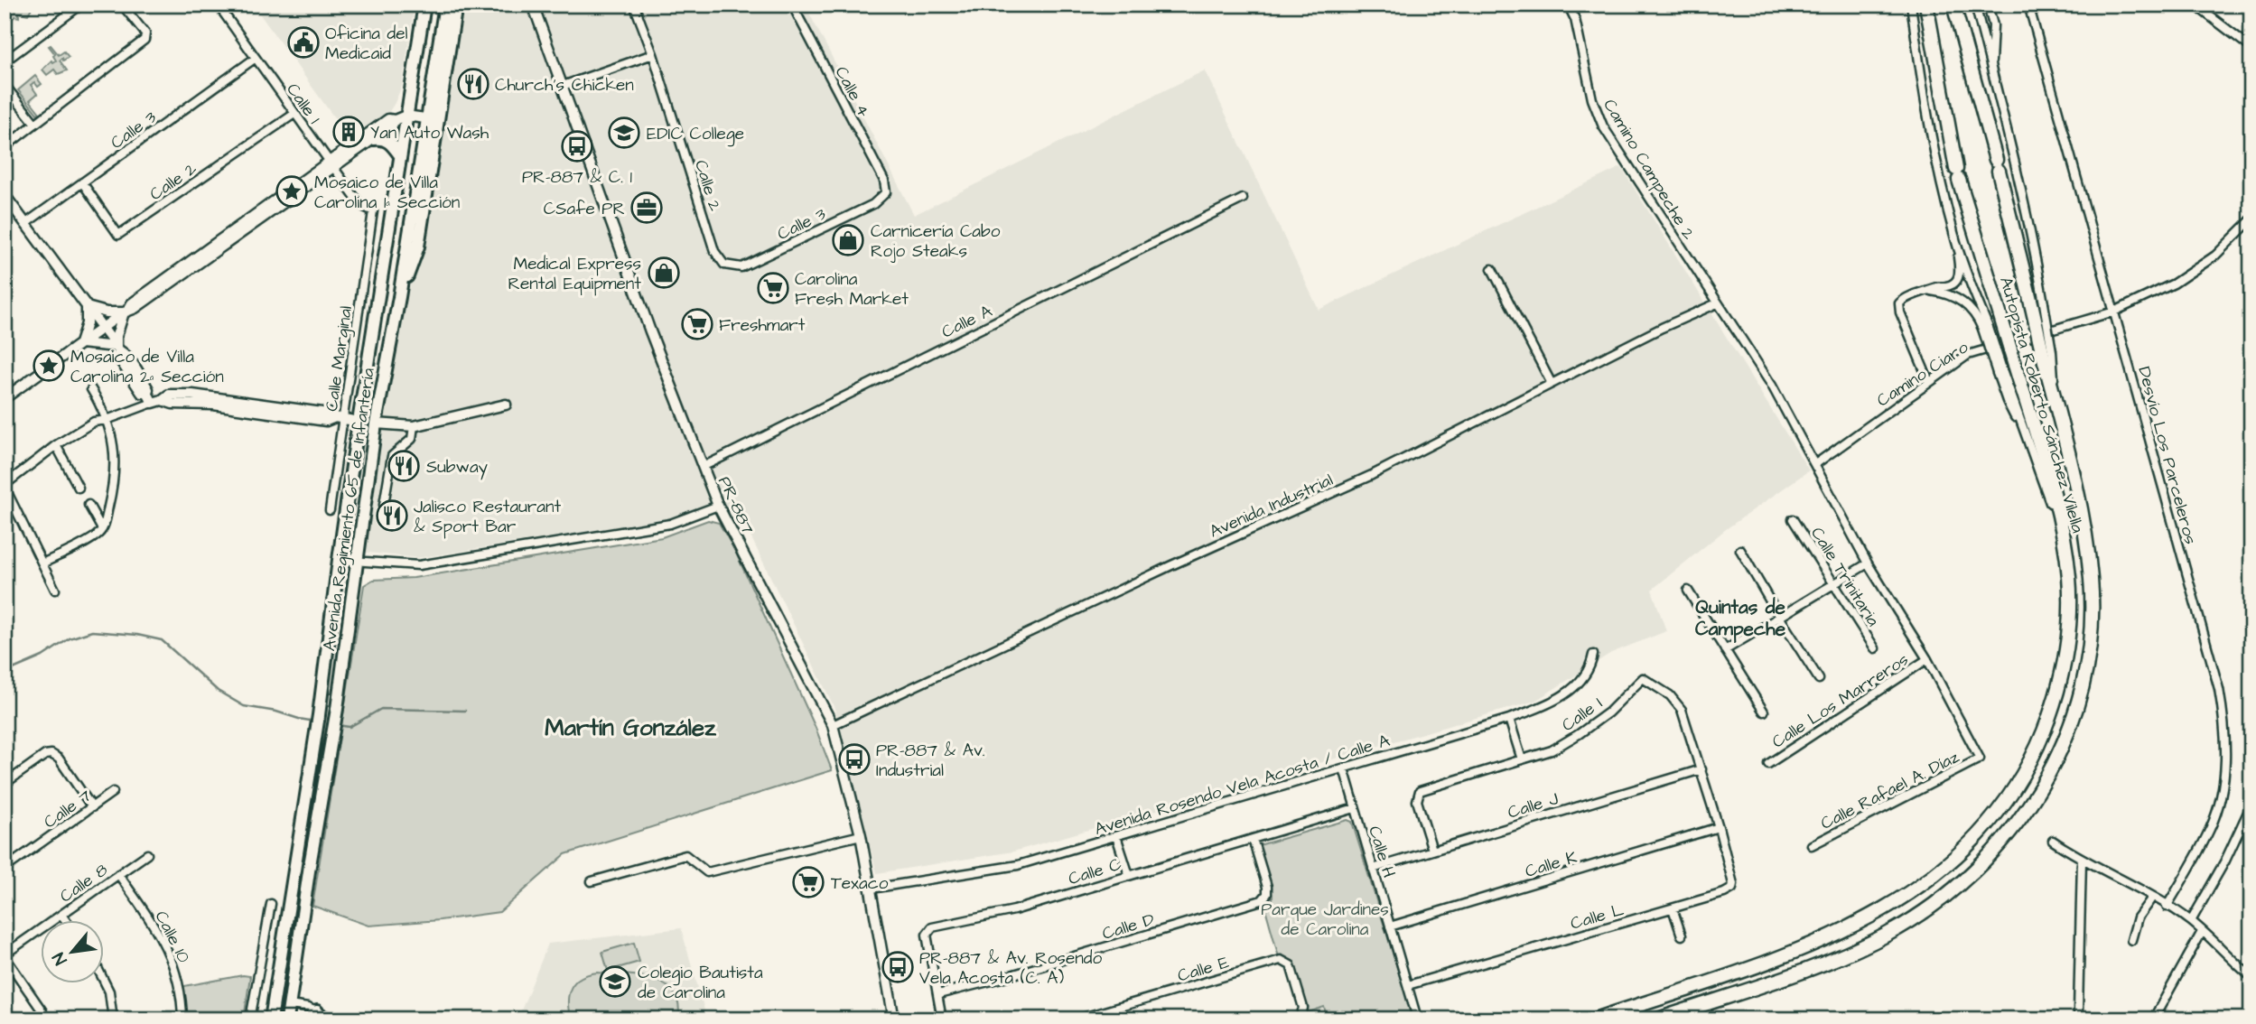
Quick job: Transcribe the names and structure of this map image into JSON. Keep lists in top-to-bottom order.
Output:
{
  "streets": {
    "highway": ["Autopista Roberto Sánchez Vilella"],
    "main road": ["Avenida Regimiento 65 de Infantería"],
    "street": [
      "Calle 4",
      "Calle 1",
      "Calle 3",
      "Camino Campeche 2",
      "Calle 2",
      "Calle A",
      "Calle Marginal",
      "Camino Ciaro",
      "Desvío Los Parceleros",
      "PR-887",
      "Avenida Industrial",
      "Calle Trinitaria",
      "Calle Los Marreros",
      "Calle I",
      "Avenida Rosendo Vela Acosta / Calle A",
      "Calle Rafael A. Díaz",
      "Calle J",
      "Calle 7",
      "Calle H",
      "Calle K",
      "Calle C",
      "Calle 8",
      "Calle L",
      "Calle D",
      "Calle 10",
      "Calle E"
    ]
  },
  "crossings": [
    ["Calle 4", "Calle 3"],
    ["Calle 1", "Calle 3"],
    ["Calle 1", "Calle 2"],
    ["Calle 1", "Calle Marginal"],
    ["Calle 3", "Calle 2"],
    ["Camino Campeche 2", "Camino Ciaro"],
    ["Camino Campeche 2", "Avenida Industrial"],
    ["Camino Campeche 2", "Calle Los Marreros"],
    ["Camino Campeche 2", "Calle Rafael A. Díaz"],
    ["Calle A", "PR-887"],
    ["Camino Ciaro", "Desvío Los Parceleros"],
    ["PR-887", "Avenida Industrial"],
    ["PR-887", "Avenida Rosendo Vela Acosta / Calle A"],
    ["Calle I", "Calle J"],
    ["Calle I", "Calle K"],
    ["Calle I", "Calle L"],
    ["Avenida Rosendo Vela Acosta / Calle A", "Calle H"],
    ["Calle J", "Calle H"],
    ["Calle H", "Calle K"],
    ["Calle H", "Calle C"],
    ["Calle H", "Calle L"],
    ["Calle K", "Calle L"],
    ["Calle C", "Calle D"],
    ["Calle 8", "Calle 10"]
  ],
  "districts": ["Quintas de Campeche", "Martín González"],
  "parks": ["Parque Jardines de Carolina"],
  "places": {
    "public building": ["Oficina del Medicaid"],
    "restaurant": ["Church's Chicken", "Subway", "Jalisco Restaurant & Sport Bar"],
    "building": ["Yan Auto Wash"],
    "school or university": ["EDIC College", "Colegio Bautista de Carolina"],
    "bus stop": ["PR-887 & C. 1", "PR-887 & Av. Industrial", "PR-887 & Av. Rosendo Vela Acosta (C. A)"],
    "place": ["Mosaico de Villa Carolina 1ª Sección", "Mosaico de Villa Carolina 2ª Sección"],
    "office": ["CSafe PR"],
    "shop": ["Carnicería Cabo Rojo Steaks", "Medical Express Rental Equipment"],
    "supermarket": ["Carolina Fresh Market", "Freshmart", "Texaco"]
  },
  "north": "bottom left"
}
